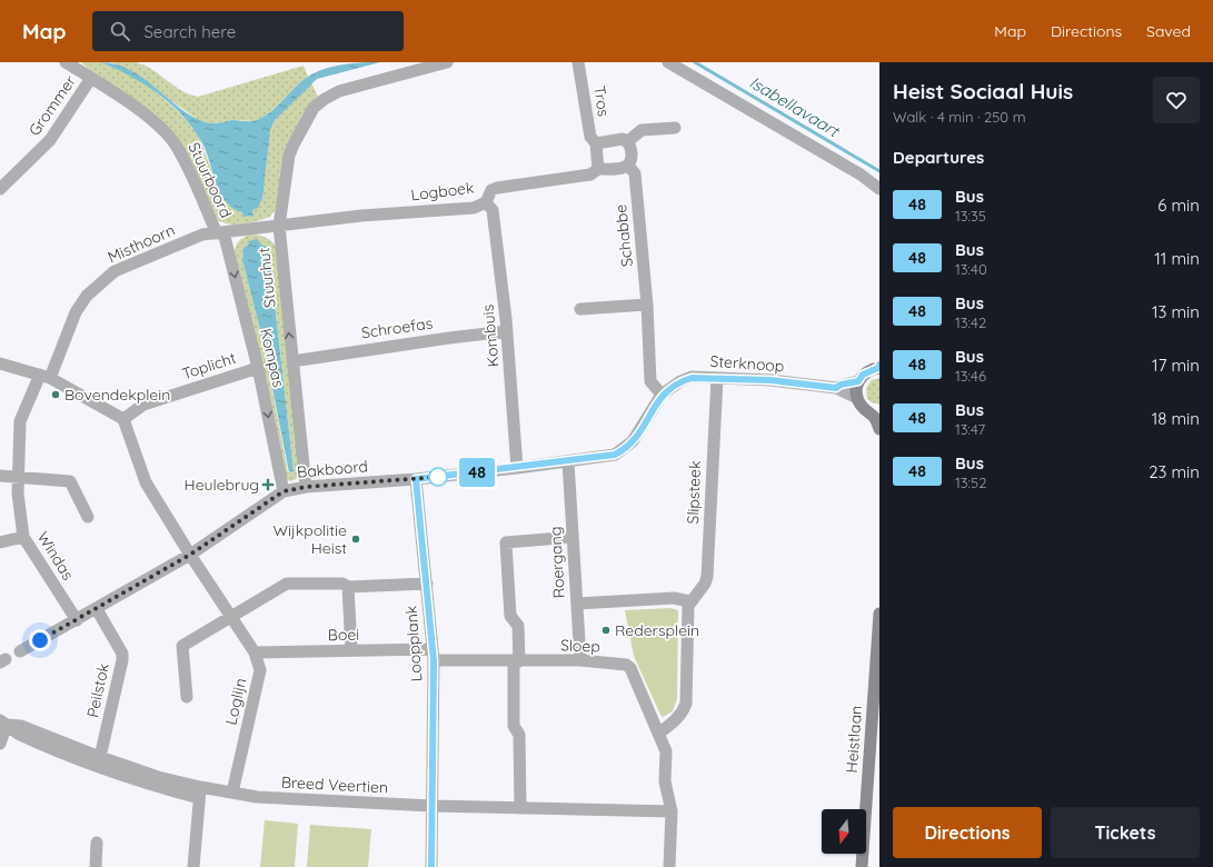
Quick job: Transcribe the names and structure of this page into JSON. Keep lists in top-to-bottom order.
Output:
{
  "streets": {
    "main road": ["Heistlaan"],
    "street": [
      "Tros",
      "Grommer",
      "Stuurboord",
      "Logboek",
      "Schabbe",
      "Misthoorn",
      "Stuurhut",
      "Schroefas",
      "Kombuis",
      "Kompas",
      "Sterknoop",
      "Toplicht",
      "Bakboord",
      "Slipsteek",
      "Windas",
      "Roergang",
      "Boei",
      "Loopplank",
      "Sloep",
      "Peilstok",
      "Loglijn",
      "Breed Veertien"
    ]
  },
  "crossings": [
    ["Tros", "Logboek"],
    ["Tros", "Schabbe"],
    ["Grommer", "Stuurboord"],
    ["Stuurboord", "Misthoorn"],
    ["Stuurboord", "Kompas"],
    ["Logboek", "Schabbe"],
    ["Logboek", "Misthoorn"],
    ["Logboek", "Stuurhut"],
    ["Logboek", "Kombuis"],
    ["Schabbe", "Sterknoop"],
    ["Schabbe", "Bakboord"],
    ["Misthoorn", "Stuurhut"],
    ["Misthoorn", "Kompas"],
    ["Misthoorn", "Windas"],
    ["Stuurhut", "Schroefas"],
    ["Stuurhut", "Bakboord"],
    ["Schroefas", "Kombuis"],
    ["Kombuis", "Bakboord"],
    ["Kompas", "Toplicht"],
    ["Kompas", "Bakboord"],
    ["Sterknoop", "Bakboord"],
    ["Sterknoop", "Slipsteek"],
    ["Toplicht", "Loglijn"],
    ["Bakboord", "Windas"],
    ["Bakboord", "Roergang"],
    ["Bakboord", "Loopplank"],
    ["Bakboord", "Peilstok"],
    ["Bakboord", "Loglijn"],
    ["Roergang", "Sloep"],
    ["Boei", "Loopplank"],
    ["Boei", "Sloep"],
    ["Boei", "Loglijn"],
    ["Loopplank", "Sloep"],
    ["Loopplank", "Breed Veertien"],
    ["Sloep", "Breed Veertien"],
    ["Peilstok", "Breed Veertien"],
    ["Loglijn", "Breed Veertien"]
  ],
  "one_way": ["Kompas"],
  "water": ["Isabellavaart"],
  "places": {
    "other": ["Bovendekplein", "Wijkpolitie Heist", "Redersplein"],
    "health": ["Heulebrug"]
  },
  "lines": ["bus line 48"],
  "north": "bottom",
  "page": {
    "header": "Map",
    "search": "Search here",
    "nav": ["Map", "Directions", "Saved"],
    "on_map": "48",
    "heading": [
      ["Heist Sociaal Huis", "Walk · 4 min · 250 m"],
      "Departures"
    ],
    "list": [
      {
        "mark": "48",
        "name": "Bus",
        "note": "13:35",
        "value": "6 min"
      },
      {
        "mark": "48",
        "name": "Bus",
        "note": "13:40",
        "value": "11 min"
      },
      {
        "mark": "48",
        "name": "Bus",
        "note": "13:42",
        "value": "13 min"
      },
      {
        "mark": "48",
        "name": "Bus",
        "note": "13:46",
        "value": "17 min"
      },
      {
        "mark": "48",
        "name": "Bus",
        "note": "13:47",
        "value": "18 min"
      },
      {
        "mark": "48",
        "name": "Bus",
        "note": "13:52",
        "value": "23 min"
      }
    ],
    "buttons": ["Directions", "Tickets"]
  }
}
